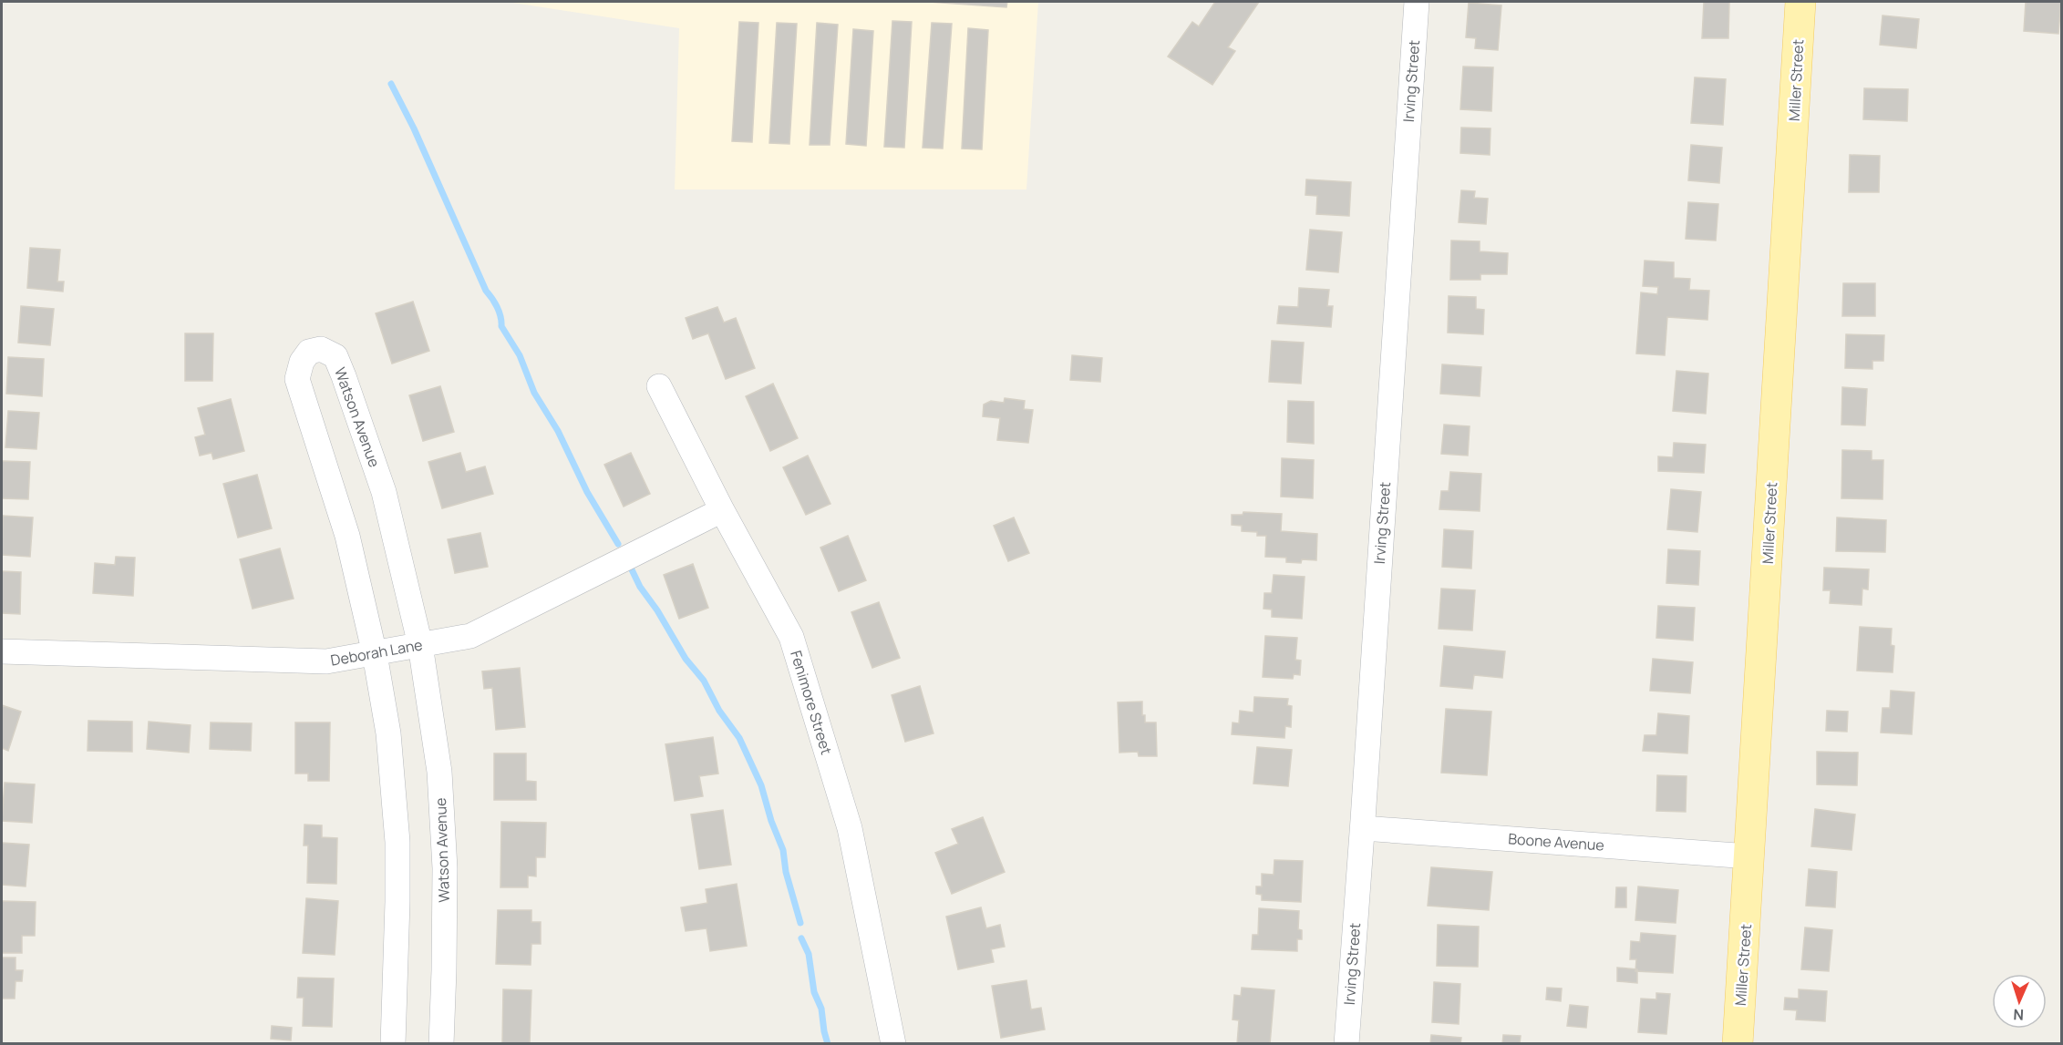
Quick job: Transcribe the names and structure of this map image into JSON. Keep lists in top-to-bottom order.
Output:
{
  "streets": {
    "main road": ["Miller Street"],
    "street": [
      "Irving Street",
      "Watson Avenue",
      "Deborah Lane",
      "Fenimore Street",
      "Boone Avenue"
    ]
  },
  "crossings": [
    ["Miller Street", "Boone Avenue"],
    ["Irving Street", "Boone Avenue"],
    ["Watson Avenue", "Deborah Lane"],
    ["Deborah Lane", "Fenimore Street"]
  ],
  "north": "bottom"
}
